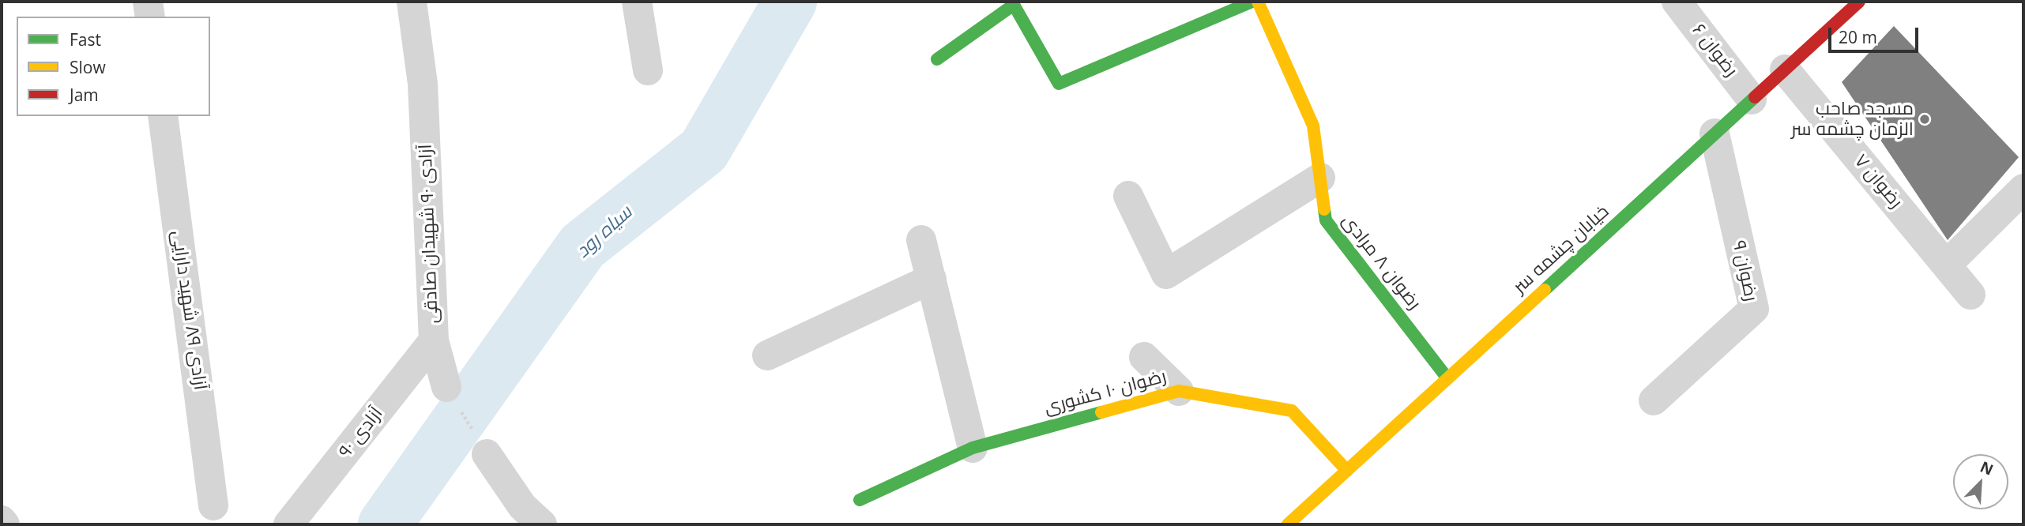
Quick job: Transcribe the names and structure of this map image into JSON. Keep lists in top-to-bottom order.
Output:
{
  "streets": {
    "street": [
      "رضوان ۶",
      "رضوان ۷",
      "آزادی ۹۰ شهیدان صادقی",
      "خیابان چشمه سر",
      "رضوان ۸ مرادی",
      "رضوان ۹",
      "آزادی ۸۹ شهید دارایی",
      "رضوان ۱۰ کشوری",
      "آزادی ۹۰"
    ]
  },
  "crossings": [
    ["رضوان ۶", "خیابان چشمه سر"],
    ["رضوان ۷", "خیابان چشمه سر"],
    ["آزادی ۹۰ شهیدان صادقی", "آزادی ۹۰"],
    ["خیابان چشمه سر", "رضوان ۸ مرادی"],
    ["خیابان چشمه سر", "رضوان ۹"],
    ["خیابان چشمه سر", "رضوان ۱۰ کشوری"]
  ],
  "water": ["سیاه رود"],
  "places": ["مسجد صاحب الزمان چشمه سر"],
  "legend": ["Fast", "Slow", "Jam"],
  "scale_bar": "20 m",
  "north": "top right"
}
